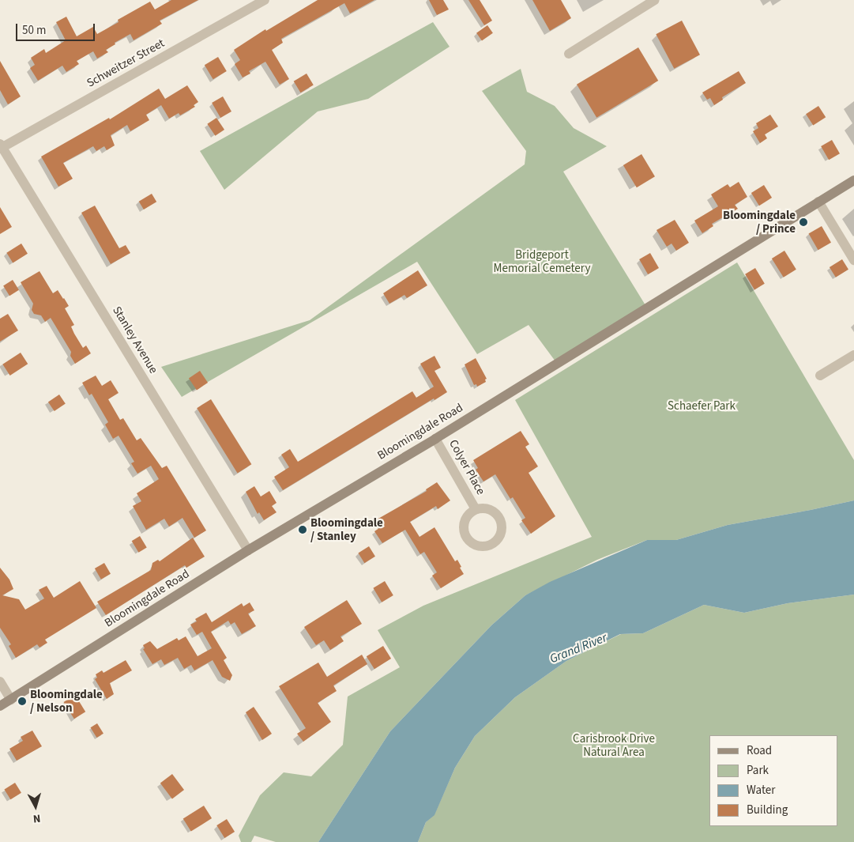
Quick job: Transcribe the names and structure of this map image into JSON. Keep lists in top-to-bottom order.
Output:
{
  "streets": {
    "main road": ["Bloomingdale Road"],
    "street": ["Schweitzer Street", "Stanley Avenue", "Colyer Place"]
  },
  "crossings": [
    ["Schweitzer Street", "Stanley Avenue"],
    ["Stanley Avenue", "Bloomingdale Road"],
    ["Bloomingdale Road", "Colyer Place"]
  ],
  "water": ["Grand River"],
  "parks": ["Bridgeport Memorial Cemetery", "Schaefer Park", "Carisbrook Drive Natural Area"],
  "places": ["Bloomingdale / Prince", "Bloomingdale / Stanley", "Bloomingdale / Nelson"],
  "legend": [
    "Road",
    "Park",
    "Water",
    "Building"
  ],
  "scale_bar": "50 m",
  "north": "bottom"
}
